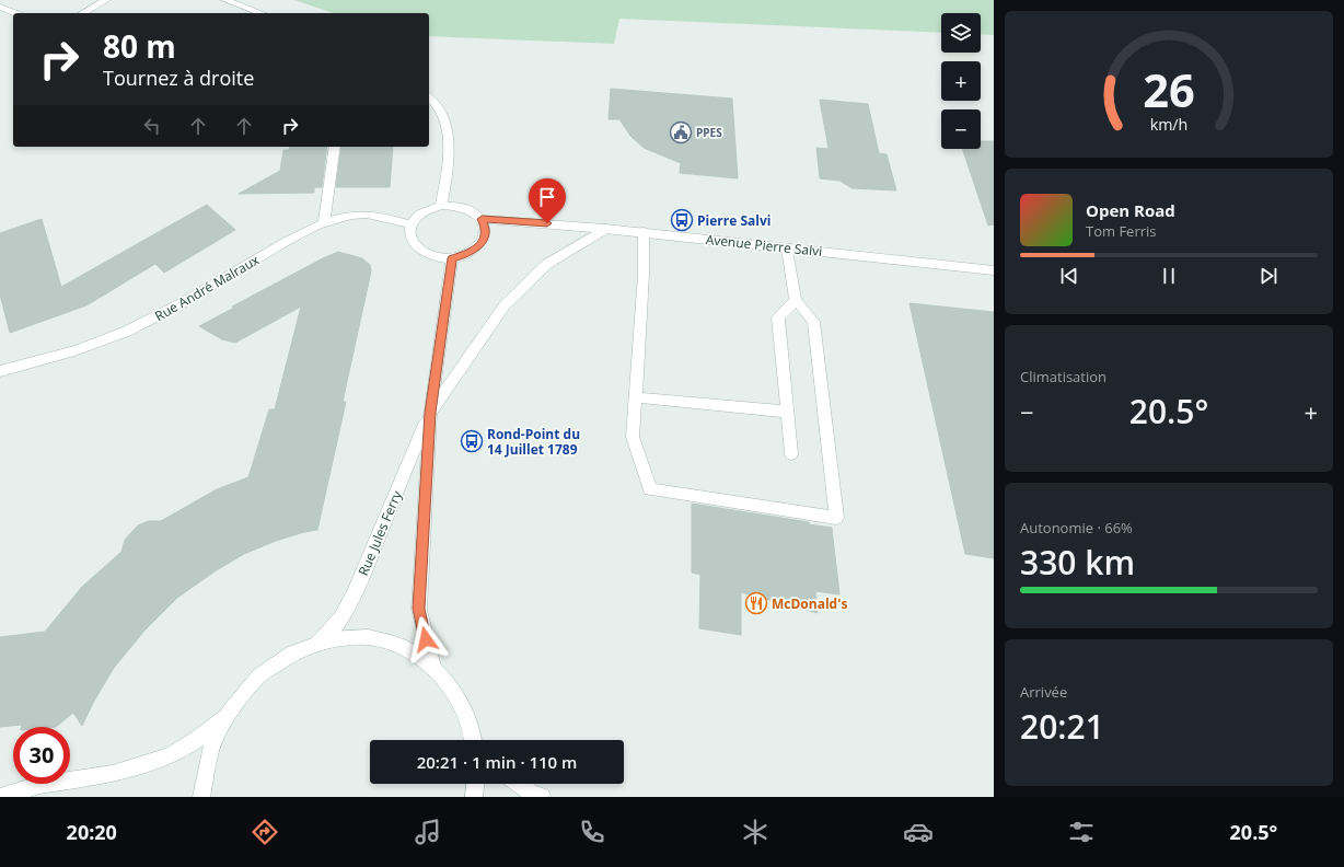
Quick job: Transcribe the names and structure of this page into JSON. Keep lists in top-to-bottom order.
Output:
{
  "streets": {
    "street": ["Avenue Pierre Salvi", "Rue André Malraux", "Rue Jules Ferry"]
  },
  "crossings": [
    ["Avenue Pierre Salvi", "Rue André Malraux"],
    ["Avenue Pierre Salvi", "Rue Jules Ferry"],
    ["Rue André Malraux", "Rue Jules Ferry"]
  ],
  "places": {
    "public building": ["PPES"],
    "bus stop": ["Pierre Salvi", "Rond-Point du 14 Juillet 1789"],
    "restaurant": ["McDonald's"]
  },
  "page": {
    "map_buttons": ["+", "−"],
    "turn": ["80 m", "Tournez à droite"],
    "song": ["Open Road", "Tom Ferris"],
    "tile": [
      "Climatisation",
      ["Autonomie · 66%", "330 km"],
      ["Arrivée", "20:21"]
    ],
    "heat": ["−", "20.5°", "+"],
    "limit": "30",
    "trip": "20:21 · 1 min · 110 m",
    "tabs": ["20:20", "20.5°"],
    "gauge": ["26", "km/h"]
  }
}
